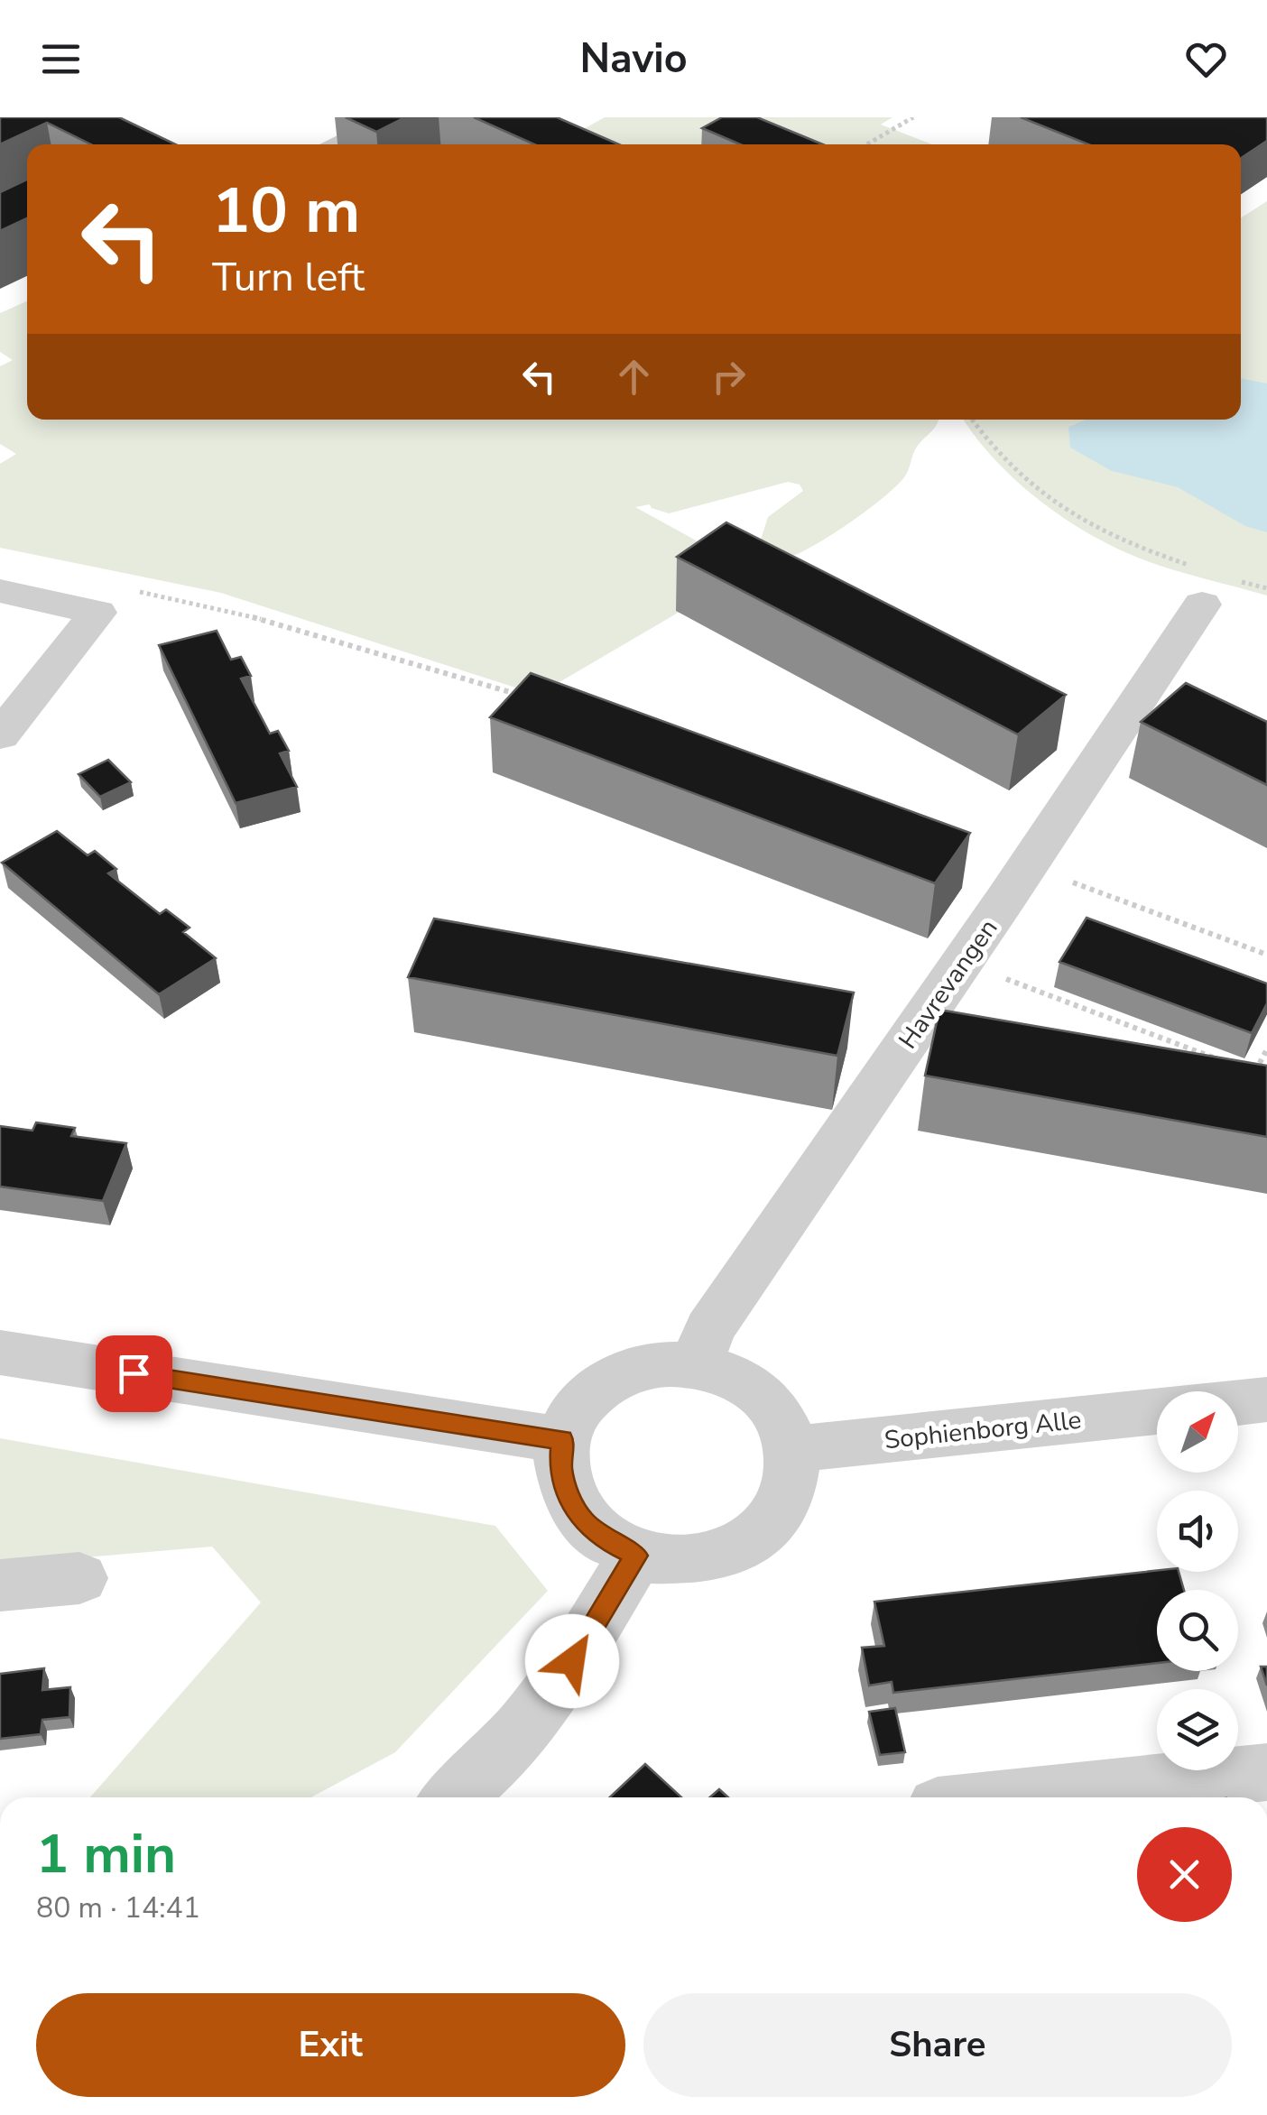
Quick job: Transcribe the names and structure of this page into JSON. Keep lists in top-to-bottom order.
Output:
{
  "streets": {
    "street": ["Havrevangen", "Sophienborg Alle"]
  },
  "crossings": [
    ["Havrevangen", "Sophienborg Alle"]
  ],
  "north": "top right",
  "page": {
    "header": "Navio",
    "turn": ["10 m", "Turn left"],
    "heading": ["1 min", "80 m · 14:41"],
    "buttons": ["Exit", "Share"]
  }
}
